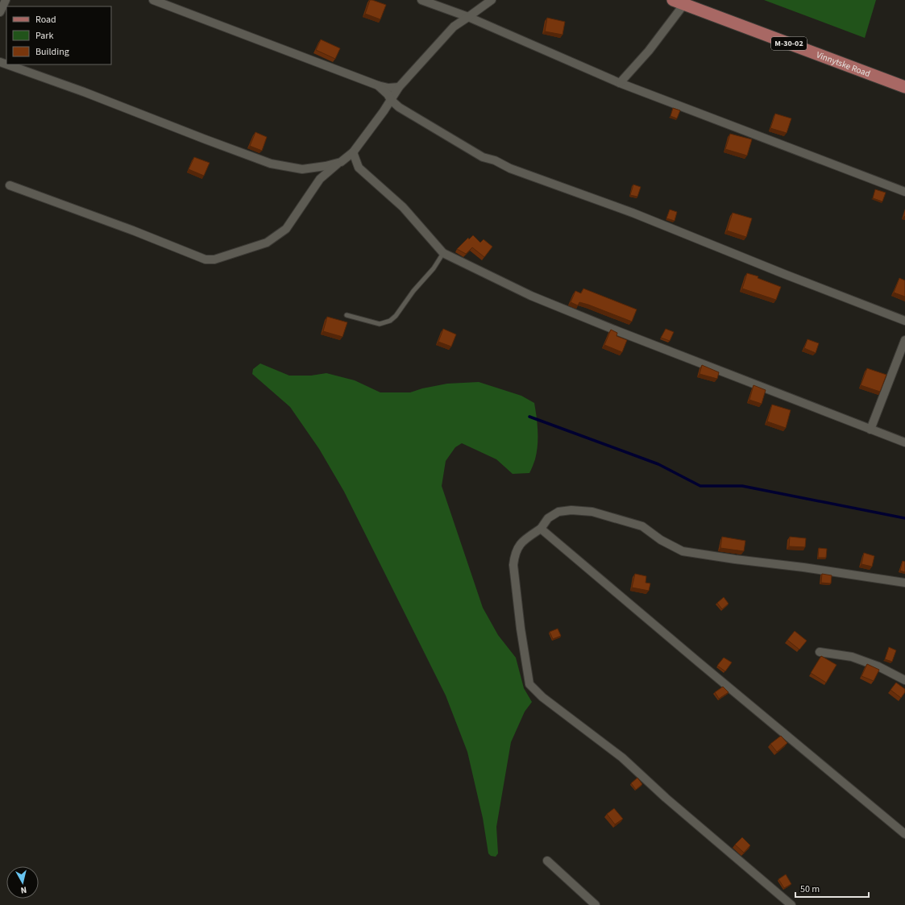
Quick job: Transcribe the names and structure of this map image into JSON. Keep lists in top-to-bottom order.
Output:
{
  "streets": {
    "main road": ["М-30-02", "Vinnytske Road"]
  },
  "legend": ["Road", "Park", "Building"],
  "scale_bar": "50 m",
  "north": "bottom"
}
